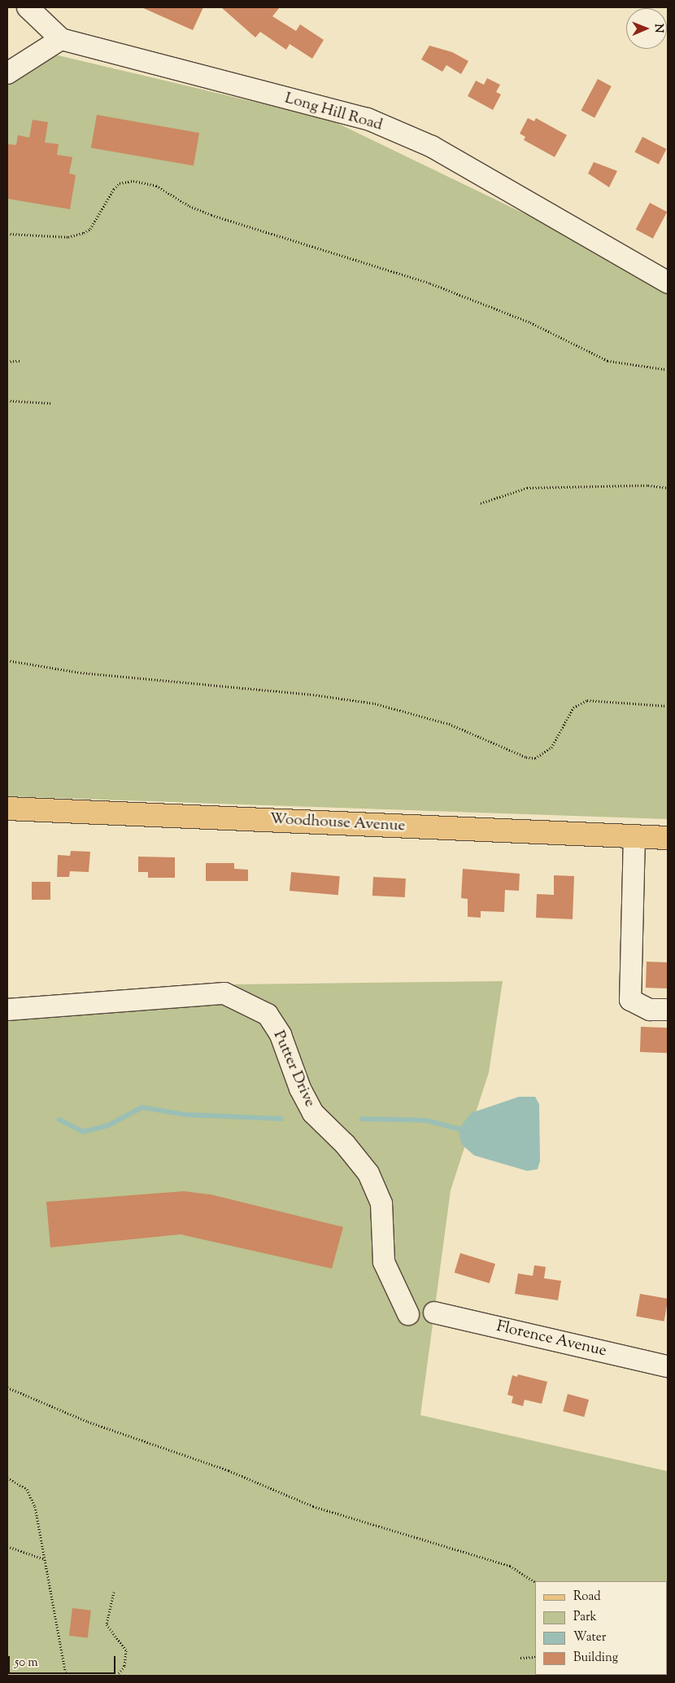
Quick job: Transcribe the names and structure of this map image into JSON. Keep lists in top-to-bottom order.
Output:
{
  "streets": {
    "main road": ["Woodhouse Avenue"],
    "street": ["Long Hill Road", "Putter Drive", "Florence Avenue"]
  },
  "legend": [
    "Road",
    "Park",
    "Water",
    "Building"
  ],
  "scale_bar": "50 m",
  "north": "right"
}
